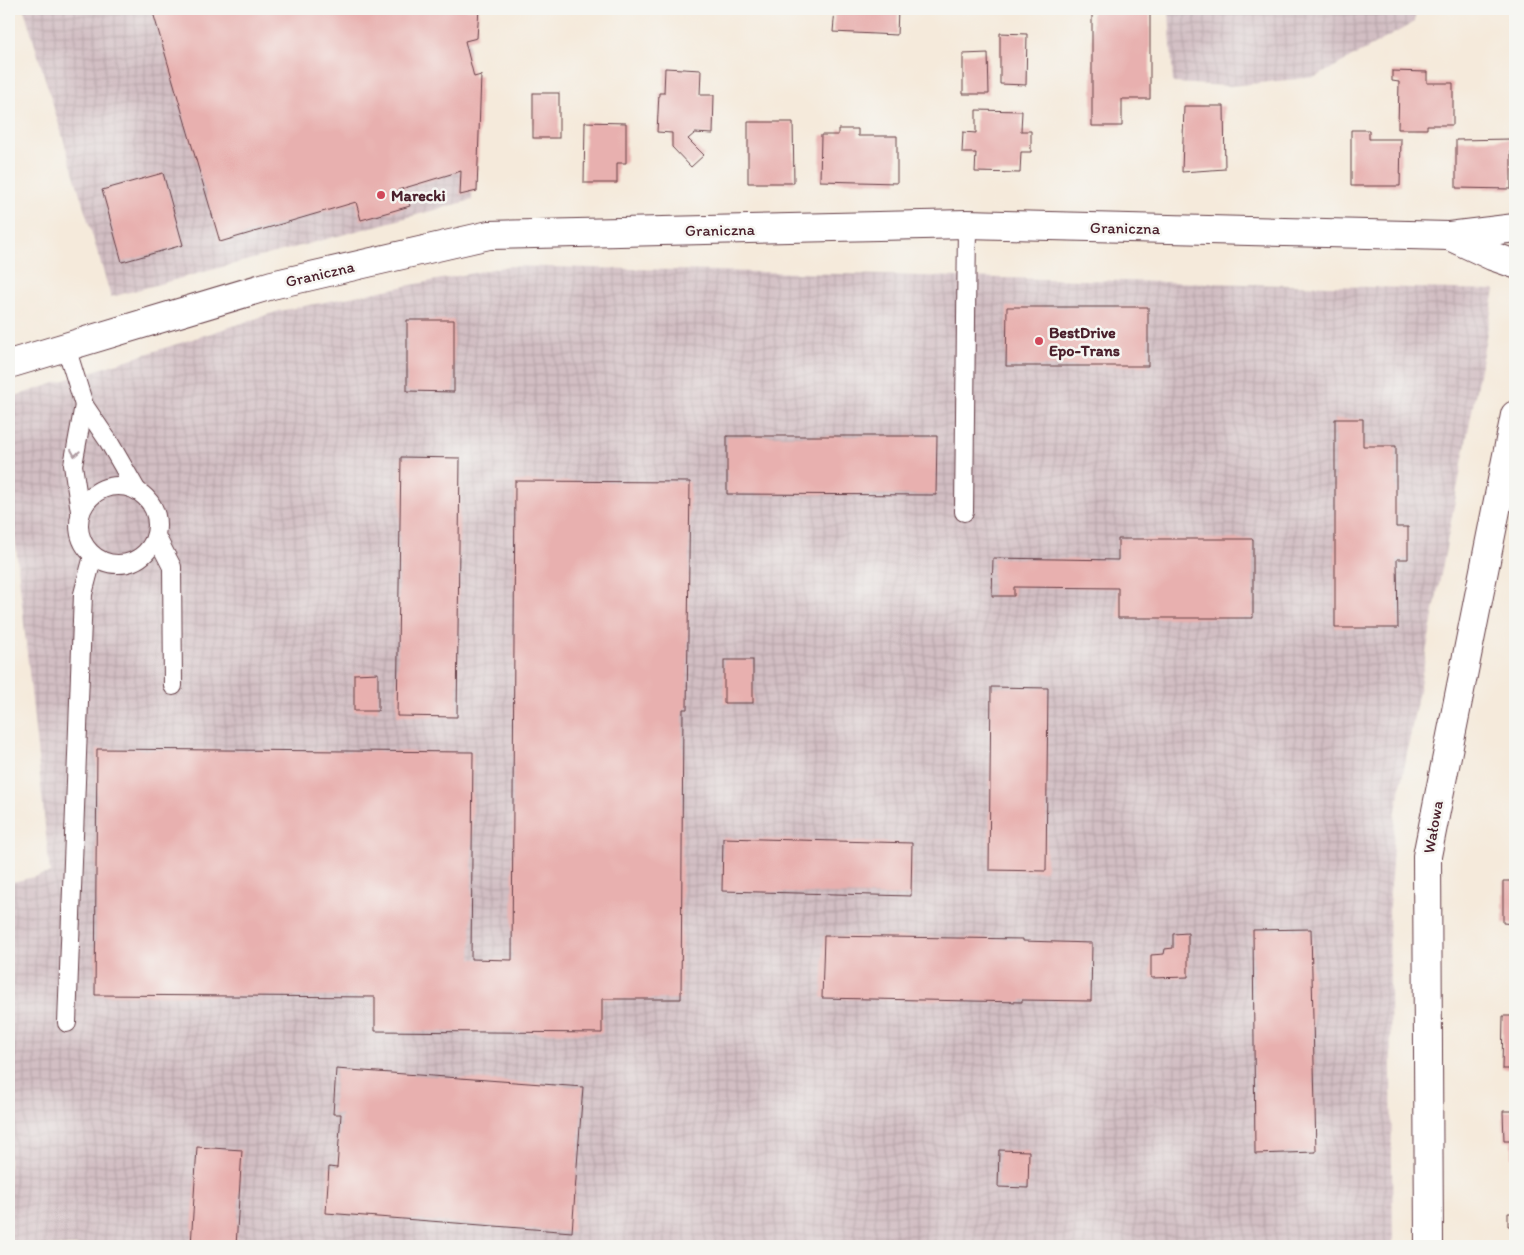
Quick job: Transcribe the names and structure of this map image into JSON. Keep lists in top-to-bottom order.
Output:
{
  "streets": {
    "street": ["Graniczna", "Wałowa"]
  },
  "places": ["Marecki", "BestDrive Epo-Trans"]
}
